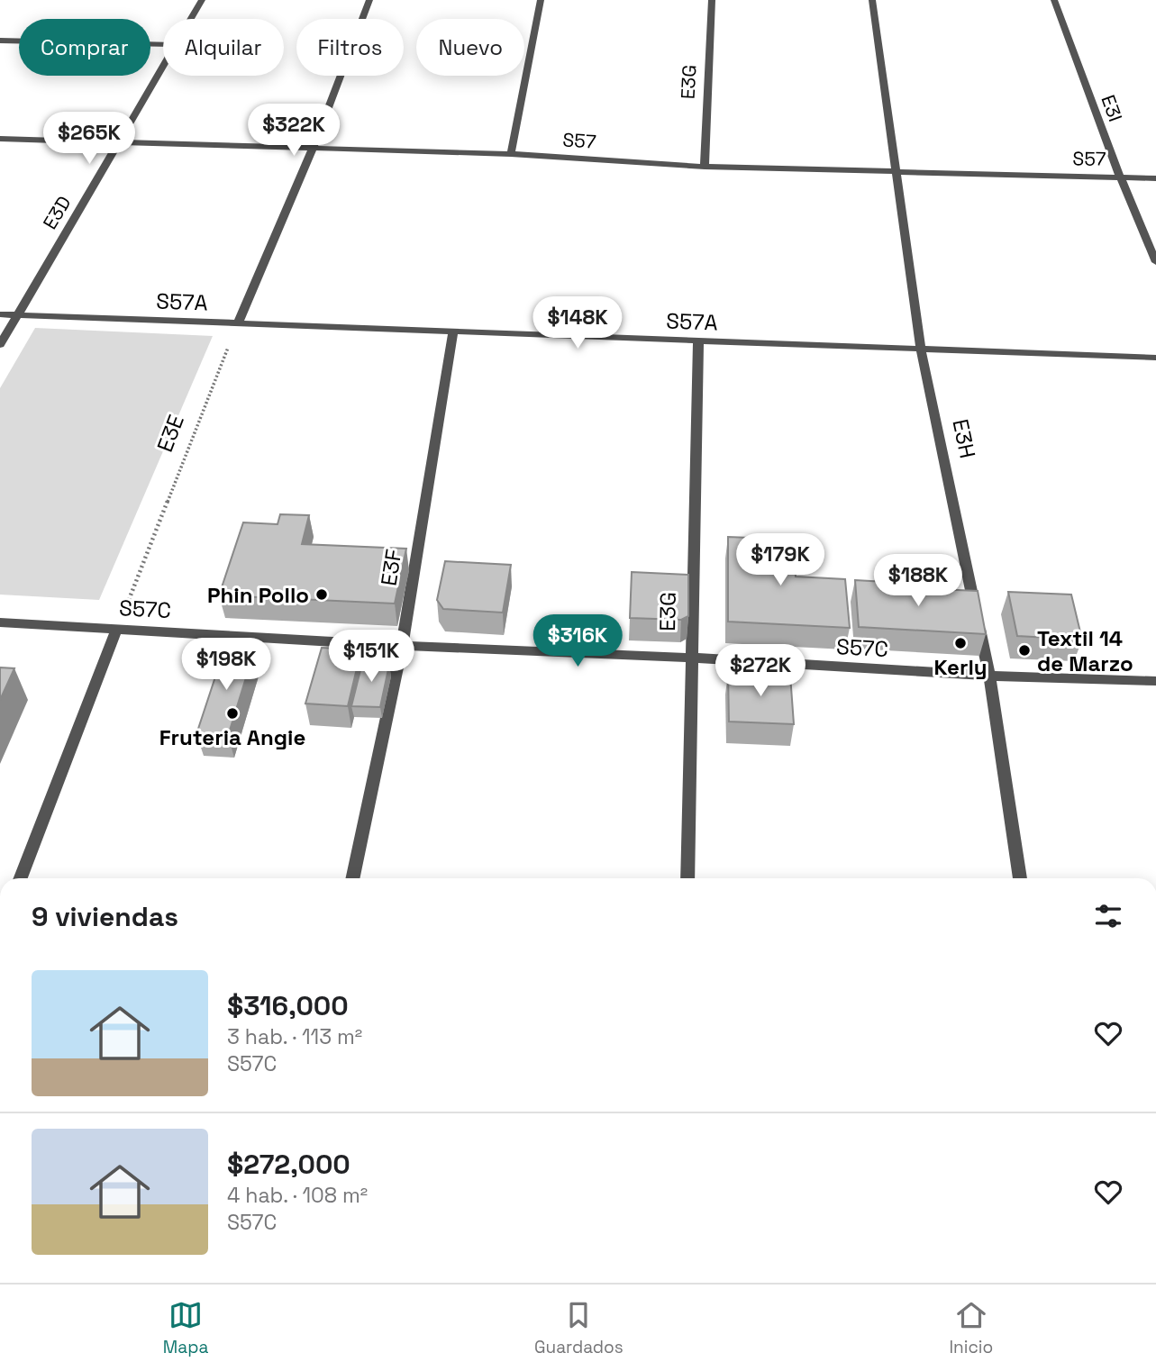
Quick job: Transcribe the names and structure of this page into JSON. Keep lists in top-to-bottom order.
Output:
{
  "streets": {
    "street": [
      "E3G",
      "E3I",
      "S57",
      "E3D",
      "S57A",
      "E3H",
      "E3F",
      "S57C"
    ],
    "path": ["E3E"]
  },
  "crossings": [
    ["E3G", "S57"],
    ["E3G", "S57A"],
    ["E3G", "S57C"],
    ["E3I", "S57"],
    ["S57", "E3D"],
    ["S57", "E3H"],
    ["E3D", "S57A"],
    ["S57A", "E3E"],
    ["S57A", "E3H"],
    ["S57A", "E3F"],
    ["E3E", "S57C"],
    ["E3H", "S57C"],
    ["E3F", "S57C"]
  ],
  "places": [
    "Phin Pollo",
    "Kerly",
    "Textil 14 de Marzo",
    "Fruteria Angie"
  ],
  "page": {
    "chip": [
      "Comprar",
      "Alquilar",
      "Filtros",
      "Nuevo"
    ],
    "price": [
      "$322K",
      "$265K",
      "$148K",
      "$179K",
      "$188K",
      "$316K",
      "$151K",
      "$198K",
      "$272K"
    ],
    "heading": "9 viviendas",
    "list": [
      {
        "name": "$316,000",
        "note": "3 hab. · 113 m² · S57C"
      },
      {
        "name": "$272,000",
        "note": "4 hab. · 108 m² · S57C"
      }
    ],
    "tabs": ["Mapa", "Guardados", "Inicio"]
  }
}
